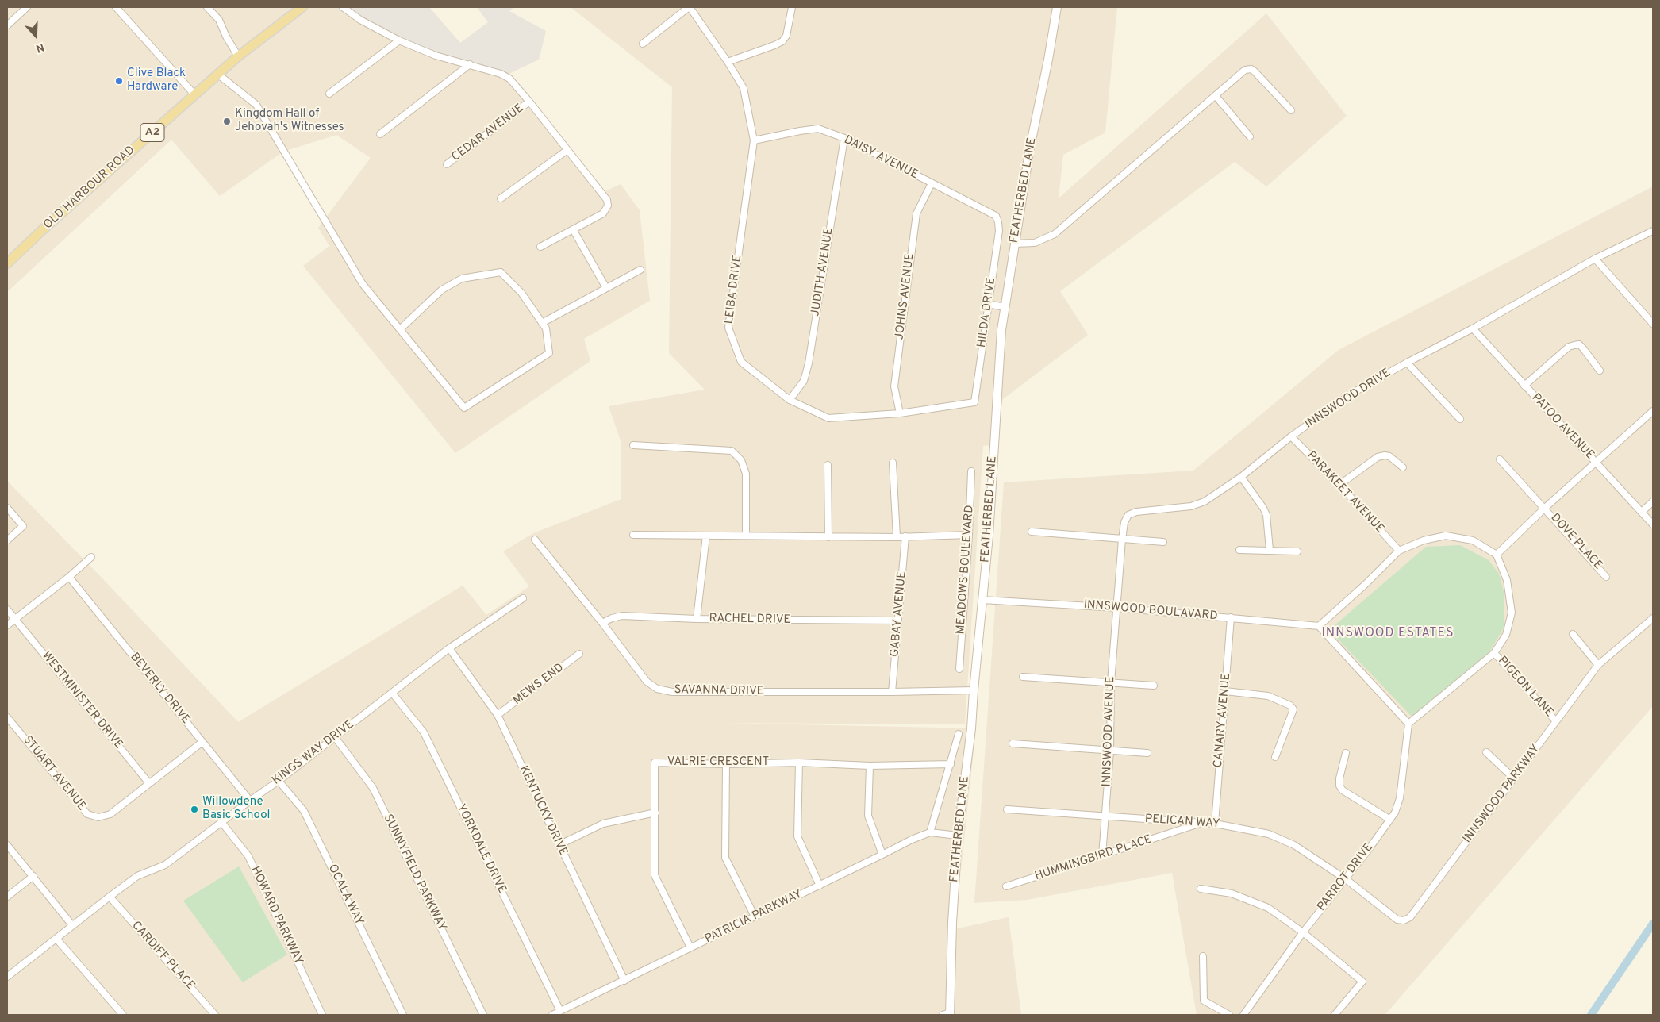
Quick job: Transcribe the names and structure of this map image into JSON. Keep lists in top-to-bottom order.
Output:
{
  "streets": {
    "main road": ["A2", "OLD HARBOUR ROAD", "FEATHERBED LANE"],
    "street": [
      "CEDAR AVENUE",
      "DAISY AVENUE",
      "JUDITH AVENUE",
      "LEIBA DRIVE",
      "JOHNS AVENUE",
      "HILDA DRIVE",
      "INNSWOOD DRIVE",
      "PATOO AVENUE",
      "PARAKEET AVENUE",
      "DOVE PLACE",
      "MEADOWS BOULEVARD",
      "INNSWOOD BOULAVARD",
      "GABAY AVENUE",
      "RACHEL DRIVE",
      "MEWS END",
      "PIGEON LANE",
      "BEVERLY DRIVE",
      "SAVANNA DRIVE",
      "WESTMINISTER DRIVE",
      "CANARY AVENUE",
      "INNSWOOD AVENUE",
      "KINGS WAY DRIVE",
      "VALRIE CRESCENT",
      "STUART AVENUE",
      "INNSWOOD PARKWAY",
      "KENTUCKY DRIVE",
      "PELICAN WAY",
      "YORKDALE DRIVE",
      "HUMMINGBIRD PLACE",
      "SUNNYFIELD PARKWAY",
      "PARROT DRIVE",
      "OCALA WAY",
      "HOWARD PARKWAY",
      "PATRICIA PARKWAY",
      "CARDIFF PLACE"
    ]
  },
  "crossings": [
    ["DAISY AVENUE", "JUDITH AVENUE"],
    ["DAISY AVENUE", "LEIBA DRIVE"],
    ["DAISY AVENUE", "JOHNS AVENUE"],
    ["DAISY AVENUE", "HILDA DRIVE"],
    ["FEATHERBED LANE", "INNSWOOD BOULAVARD"],
    ["FEATHERBED LANE", "SAVANNA DRIVE"],
    ["FEATHERBED LANE", "PATRICIA PARKWAY"],
    ["JUDITH AVENUE", "LEIBA DRIVE"],
    ["LEIBA DRIVE", "JOHNS AVENUE"],
    ["LEIBA DRIVE", "HILDA DRIVE"],
    ["INNSWOOD DRIVE", "PATOO AVENUE"],
    ["INNSWOOD DRIVE", "PARAKEET AVENUE"],
    ["INNSWOOD DRIVE", "INNSWOOD BOULAVARD"],
    ["INNSWOOD DRIVE", "INNSWOOD AVENUE"],
    ["INNSWOOD BOULAVARD", "CANARY AVENUE"],
    ["INNSWOOD BOULAVARD", "INNSWOOD AVENUE"],
    ["GABAY AVENUE", "RACHEL DRIVE"],
    ["GABAY AVENUE", "SAVANNA DRIVE"],
    ["RACHEL DRIVE", "SAVANNA DRIVE"],
    ["MEWS END", "KENTUCKY DRIVE"],
    ["PIGEON LANE", "INNSWOOD PARKWAY"],
    ["BEVERLY DRIVE", "KINGS WAY DRIVE"],
    ["BEVERLY DRIVE", "STUART AVENUE"],
    ["WESTMINISTER DRIVE", "STUART AVENUE"],
    ["CANARY AVENUE", "PELICAN WAY"],
    ["INNSWOOD AVENUE", "PELICAN WAY"],
    ["INNSWOOD AVENUE", "HUMMINGBIRD PLACE"],
    ["KINGS WAY DRIVE", "KENTUCKY DRIVE"],
    ["KINGS WAY DRIVE", "YORKDALE DRIVE"],
    ["KINGS WAY DRIVE", "SUNNYFIELD PARKWAY"],
    ["KINGS WAY DRIVE", "OCALA WAY"],
    ["KINGS WAY DRIVE", "HOWARD PARKWAY"],
    ["KINGS WAY DRIVE", "CARDIFF PLACE"],
    ["VALRIE CRESCENT", "PATRICIA PARKWAY"],
    ["INNSWOOD PARKWAY", "PELICAN WAY"],
    ["INNSWOOD PARKWAY", "PARROT DRIVE"],
    ["KENTUCKY DRIVE", "PATRICIA PARKWAY"],
    ["PELICAN WAY", "HUMMINGBIRD PLACE"],
    ["PELICAN WAY", "PARROT DRIVE"],
    ["YORKDALE DRIVE", "PATRICIA PARKWAY"]
  ],
  "districts": ["INNSWOOD ESTATES"],
  "places": ["Clive Black Hardware", "Kingdom Hall of Jehovah's Witnesses", "Willowdene Basic School"],
  "north": "bottom"
}
